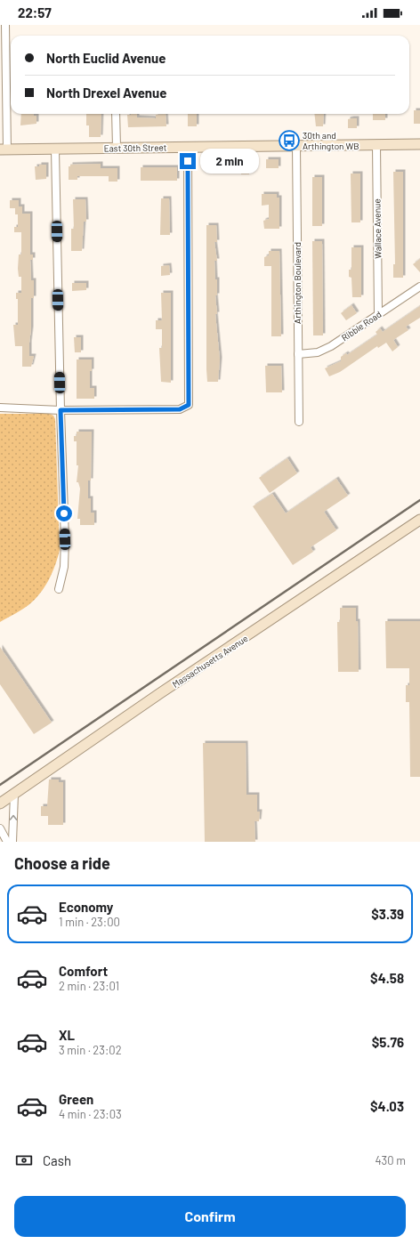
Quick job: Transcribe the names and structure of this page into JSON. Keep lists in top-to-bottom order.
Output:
{
  "streets": {
    "main road": ["East 30th Street", "Massachusetts Avenue"],
    "street": ["Wallace Avenue", "Arthington Boulevard", "Ribble Road"]
  },
  "crossings": [
    ["East 30th Street", "Wallace Avenue"],
    ["East 30th Street", "Arthington Boulevard"],
    ["Wallace Avenue", "Ribble Road"],
    ["Arthington Boulevard", "Ribble Road"]
  ],
  "places": {
    "bus stop": ["30th and Arthington WB"]
  },
  "page": {
    "status": "22:57",
    "banner": ["North Euclid Avenue", "North Drexel Avenue"],
    "bubble": "2 min",
    "heading": "Choose a ride",
    "list": [
      {
        "name": "Economy",
        "note": "1 min · 23:00",
        "value": "$3.39"
      },
      {
        "name": "Comfort",
        "note": "2 min · 23:01",
        "value": "$4.58"
      },
      {
        "name": "XL",
        "note": "3 min · 23:02",
        "value": "$5.76"
      },
      {
        "name": "Green",
        "note": "4 min · 23:03",
        "value": "$4.03"
      }
    ],
    "pay": ["Cash", "430 m"],
    "buttons": "Confirm"
  }
}
